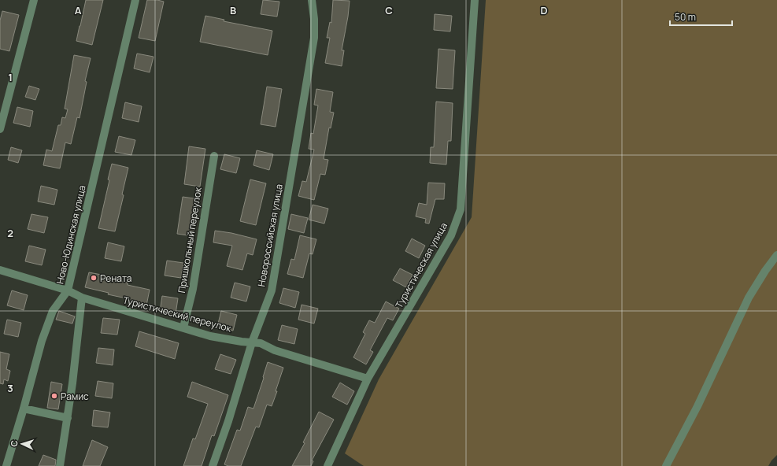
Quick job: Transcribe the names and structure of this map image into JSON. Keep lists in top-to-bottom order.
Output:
{
  "streets": {
    "street": [
      "Ново-Юдинская улица",
      "Новороссийская улица",
      "Пришкольный переулок",
      "Туристическая улица",
      "Туристический переулок"
    ]
  },
  "crossings": [
    ["Ново-Юдинская улица", "Туристический переулок"],
    ["Новороссийская улица", "Туристический переулок"],
    ["Пришкольный переулок", "Туристический переулок"],
    ["Туристическая улица", "Туристический переулок"]
  ],
  "places": ["Рената", "Рамис"],
  "scale_bar": "50 m",
  "north": "left",
  "grid": {
    "columns": [
      "A",
      "B",
      "C",
      "D"
    ],
    "rows": ["1", "2", "3"]
  }
}
